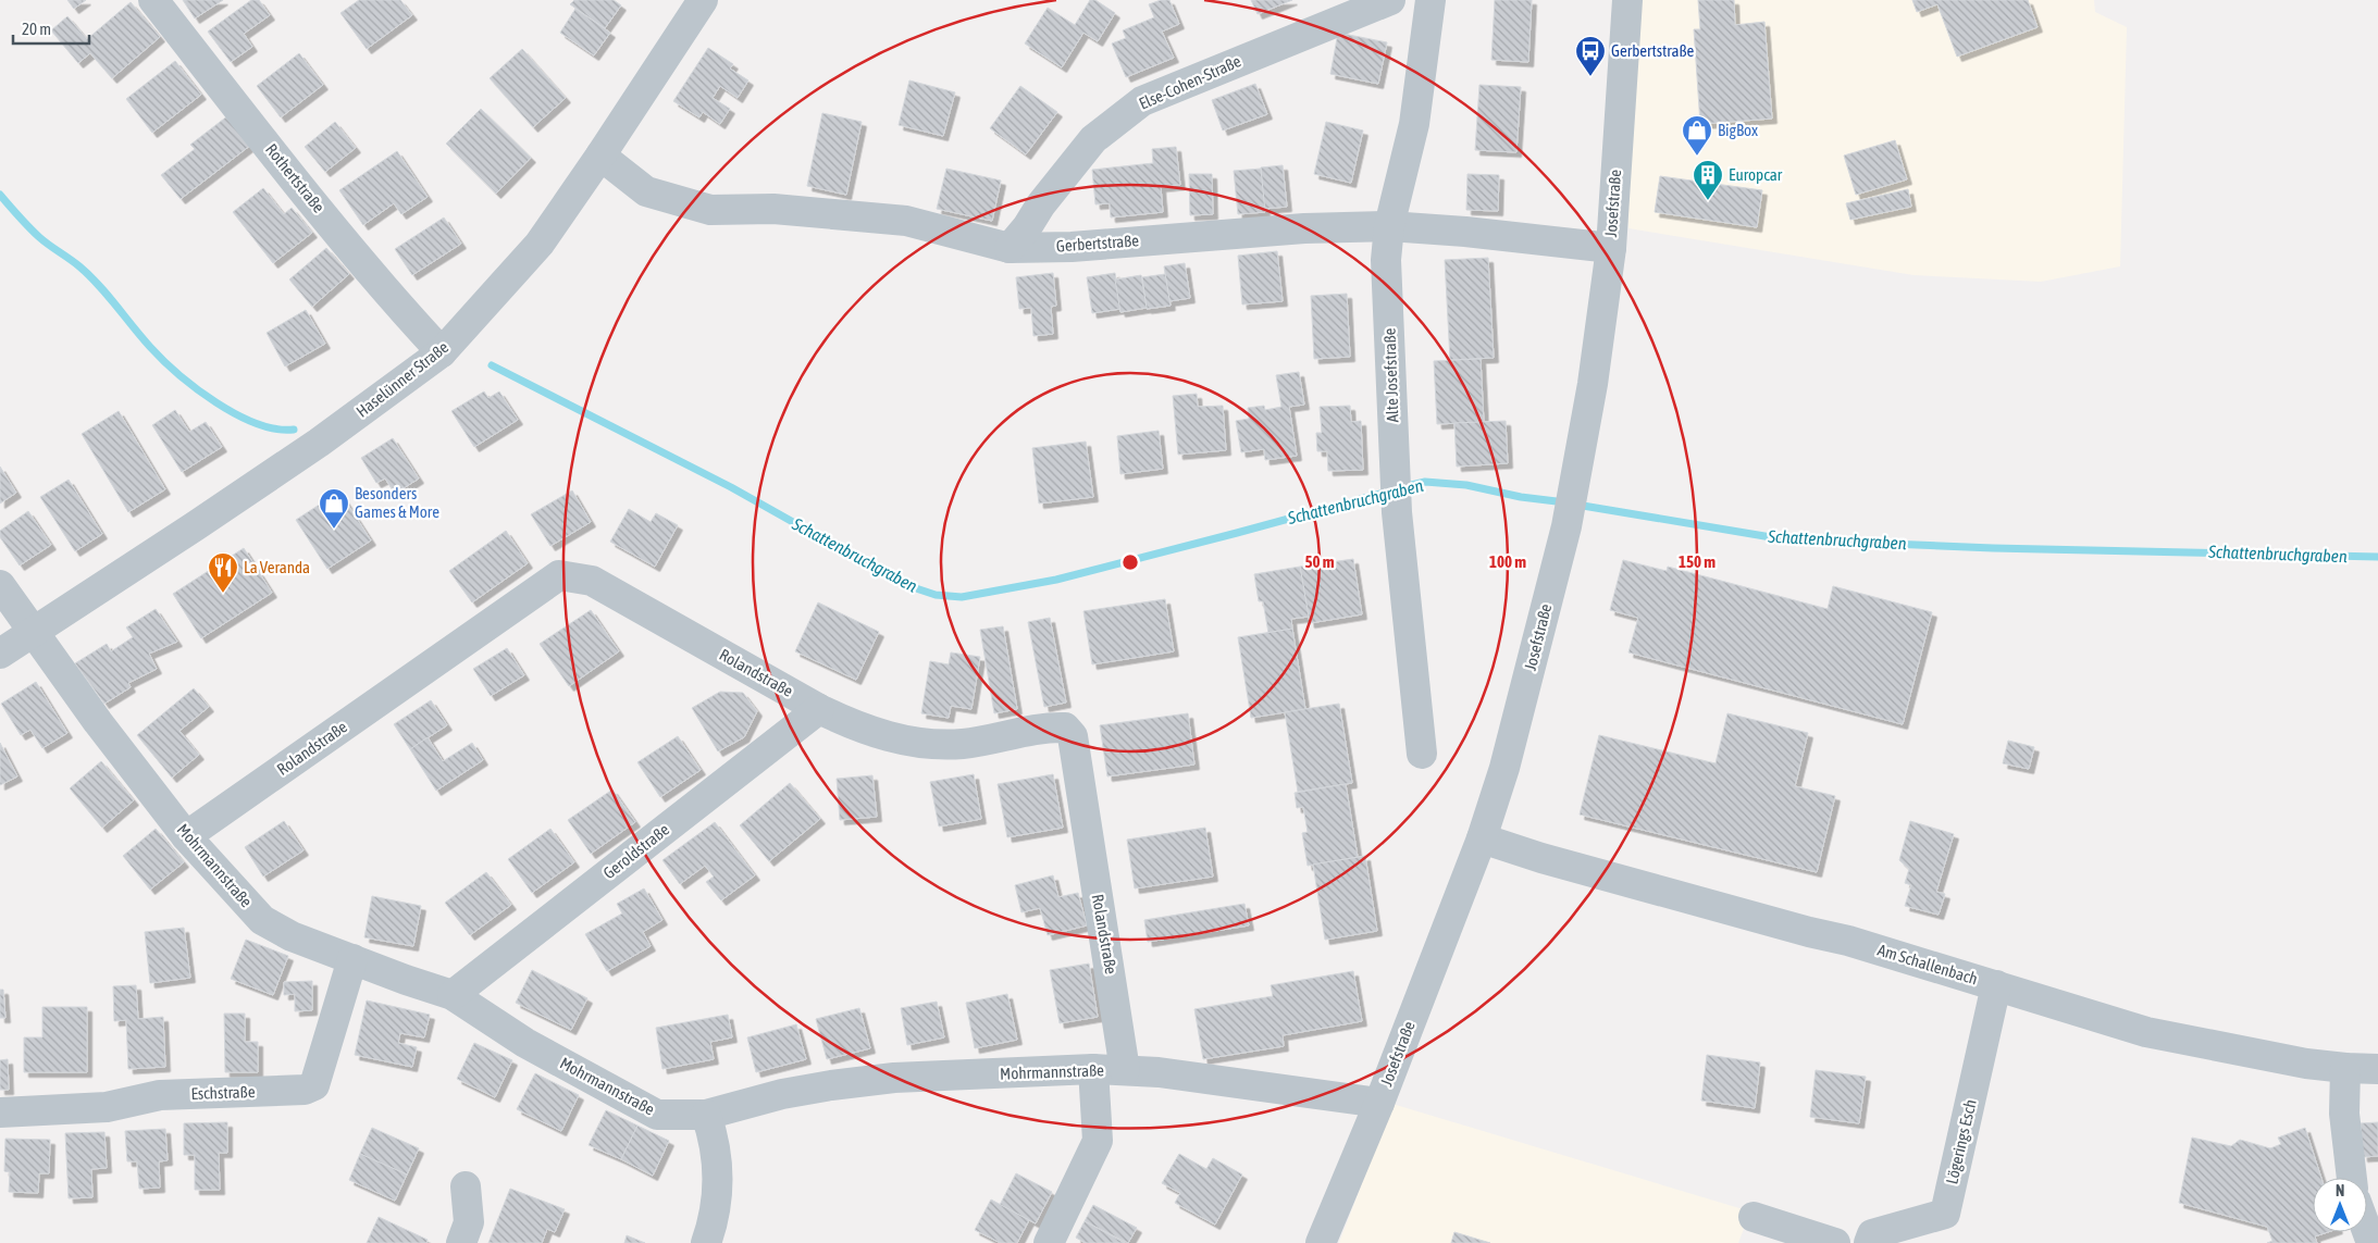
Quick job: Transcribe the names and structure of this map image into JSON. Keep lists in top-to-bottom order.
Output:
{
  "streets": {
    "street": [
      "Else-Cohen-Straße",
      "Rothertstraße",
      "Josefstraße",
      "Gerbertstraße",
      "Alte Josefstraße",
      "Haselünner Straße",
      "Rolandstraße",
      "Geroldstraße",
      "Mohrmannstraße",
      "Am Schallenbach",
      "Eschstraße",
      "Lögerings Esch"
    ]
  },
  "crossings": [
    ["Else-Cohen-Straße", "Gerbertstraße"],
    ["Rothertstraße", "Haselünner Straße"],
    ["Josefstraße", "Gerbertstraße"],
    ["Josefstraße", "Mohrmannstraße"],
    ["Josefstraße", "Am Schallenbach"],
    ["Gerbertstraße", "Alte Josefstraße"],
    ["Gerbertstraße", "Haselünner Straße"],
    ["Haselünner Straße", "Mohrmannstraße"],
    ["Rolandstraße", "Geroldstraße"],
    ["Rolandstraße", "Mohrmannstraße"],
    ["Geroldstraße", "Mohrmannstraße"],
    ["Mohrmannstraße", "Eschstraße"],
    ["Am Schallenbach", "Lögerings Esch"]
  ],
  "water": ["Schattenbruchgraben"],
  "places": {
    "bus stop": ["Gerbertstraße"],
    "shop": ["BigBox", "Besonders Games & More"],
    "building": ["Europcar"],
    "restaurant": ["La Veranda"]
  },
  "scale_bar": "20 m",
  "north": "top",
  "rings": ["50 m", "100 m", "150 m"]
}
